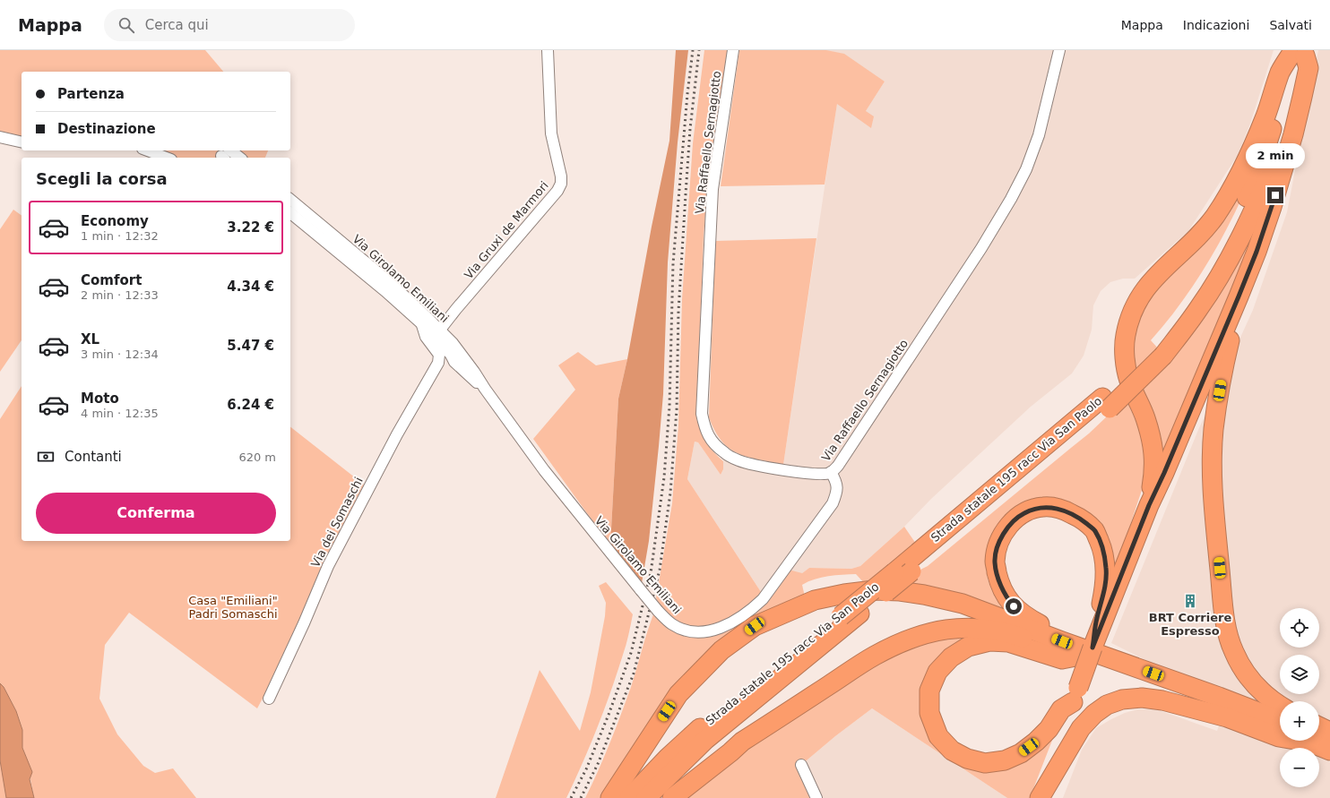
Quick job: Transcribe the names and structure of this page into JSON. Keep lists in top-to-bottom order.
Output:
{
  "streets": {
    "highway": ["Strada statale 195 racc Via San Paolo"],
    "street": [
      "Via Raffaello Sernagiotto",
      "Via Gruxi de Marmori",
      "Via Girolamo Emiliani",
      "Via dei Somaschi"
    ]
  },
  "crossings": [
    ["Via Raffaello Sernagiotto", "Via Girolamo Emiliani"],
    ["Via Gruxi de Marmori", "Via Girolamo Emiliani"]
  ],
  "parks": ["Casa \"Emiliani\" Padri Somaschi"],
  "places": {
    "building": ["BRT Corriere Espresso"]
  },
  "page": {
    "header": "Mappa",
    "search": "Cerca qui",
    "nav": ["Mappa", "Indicazioni", "Salvati"],
    "banner": ["Partenza", "Destinazione"],
    "bubble": "2 min",
    "heading": "Scegli la corsa",
    "list": [
      {
        "name": "Economy",
        "note": "1 min · 12:32",
        "value": "3.22 €"
      },
      {
        "name": "Comfort",
        "note": "2 min · 12:33",
        "value": "4.34 €"
      },
      {
        "name": "XL",
        "note": "3 min · 12:34",
        "value": "5.47 €"
      },
      {
        "name": "Moto",
        "note": "4 min · 12:35",
        "value": "6.24 €"
      }
    ],
    "pay": ["Contanti", "620 m"],
    "buttons": "Conferma",
    "map_buttons": ["+", "−"]
  }
}
